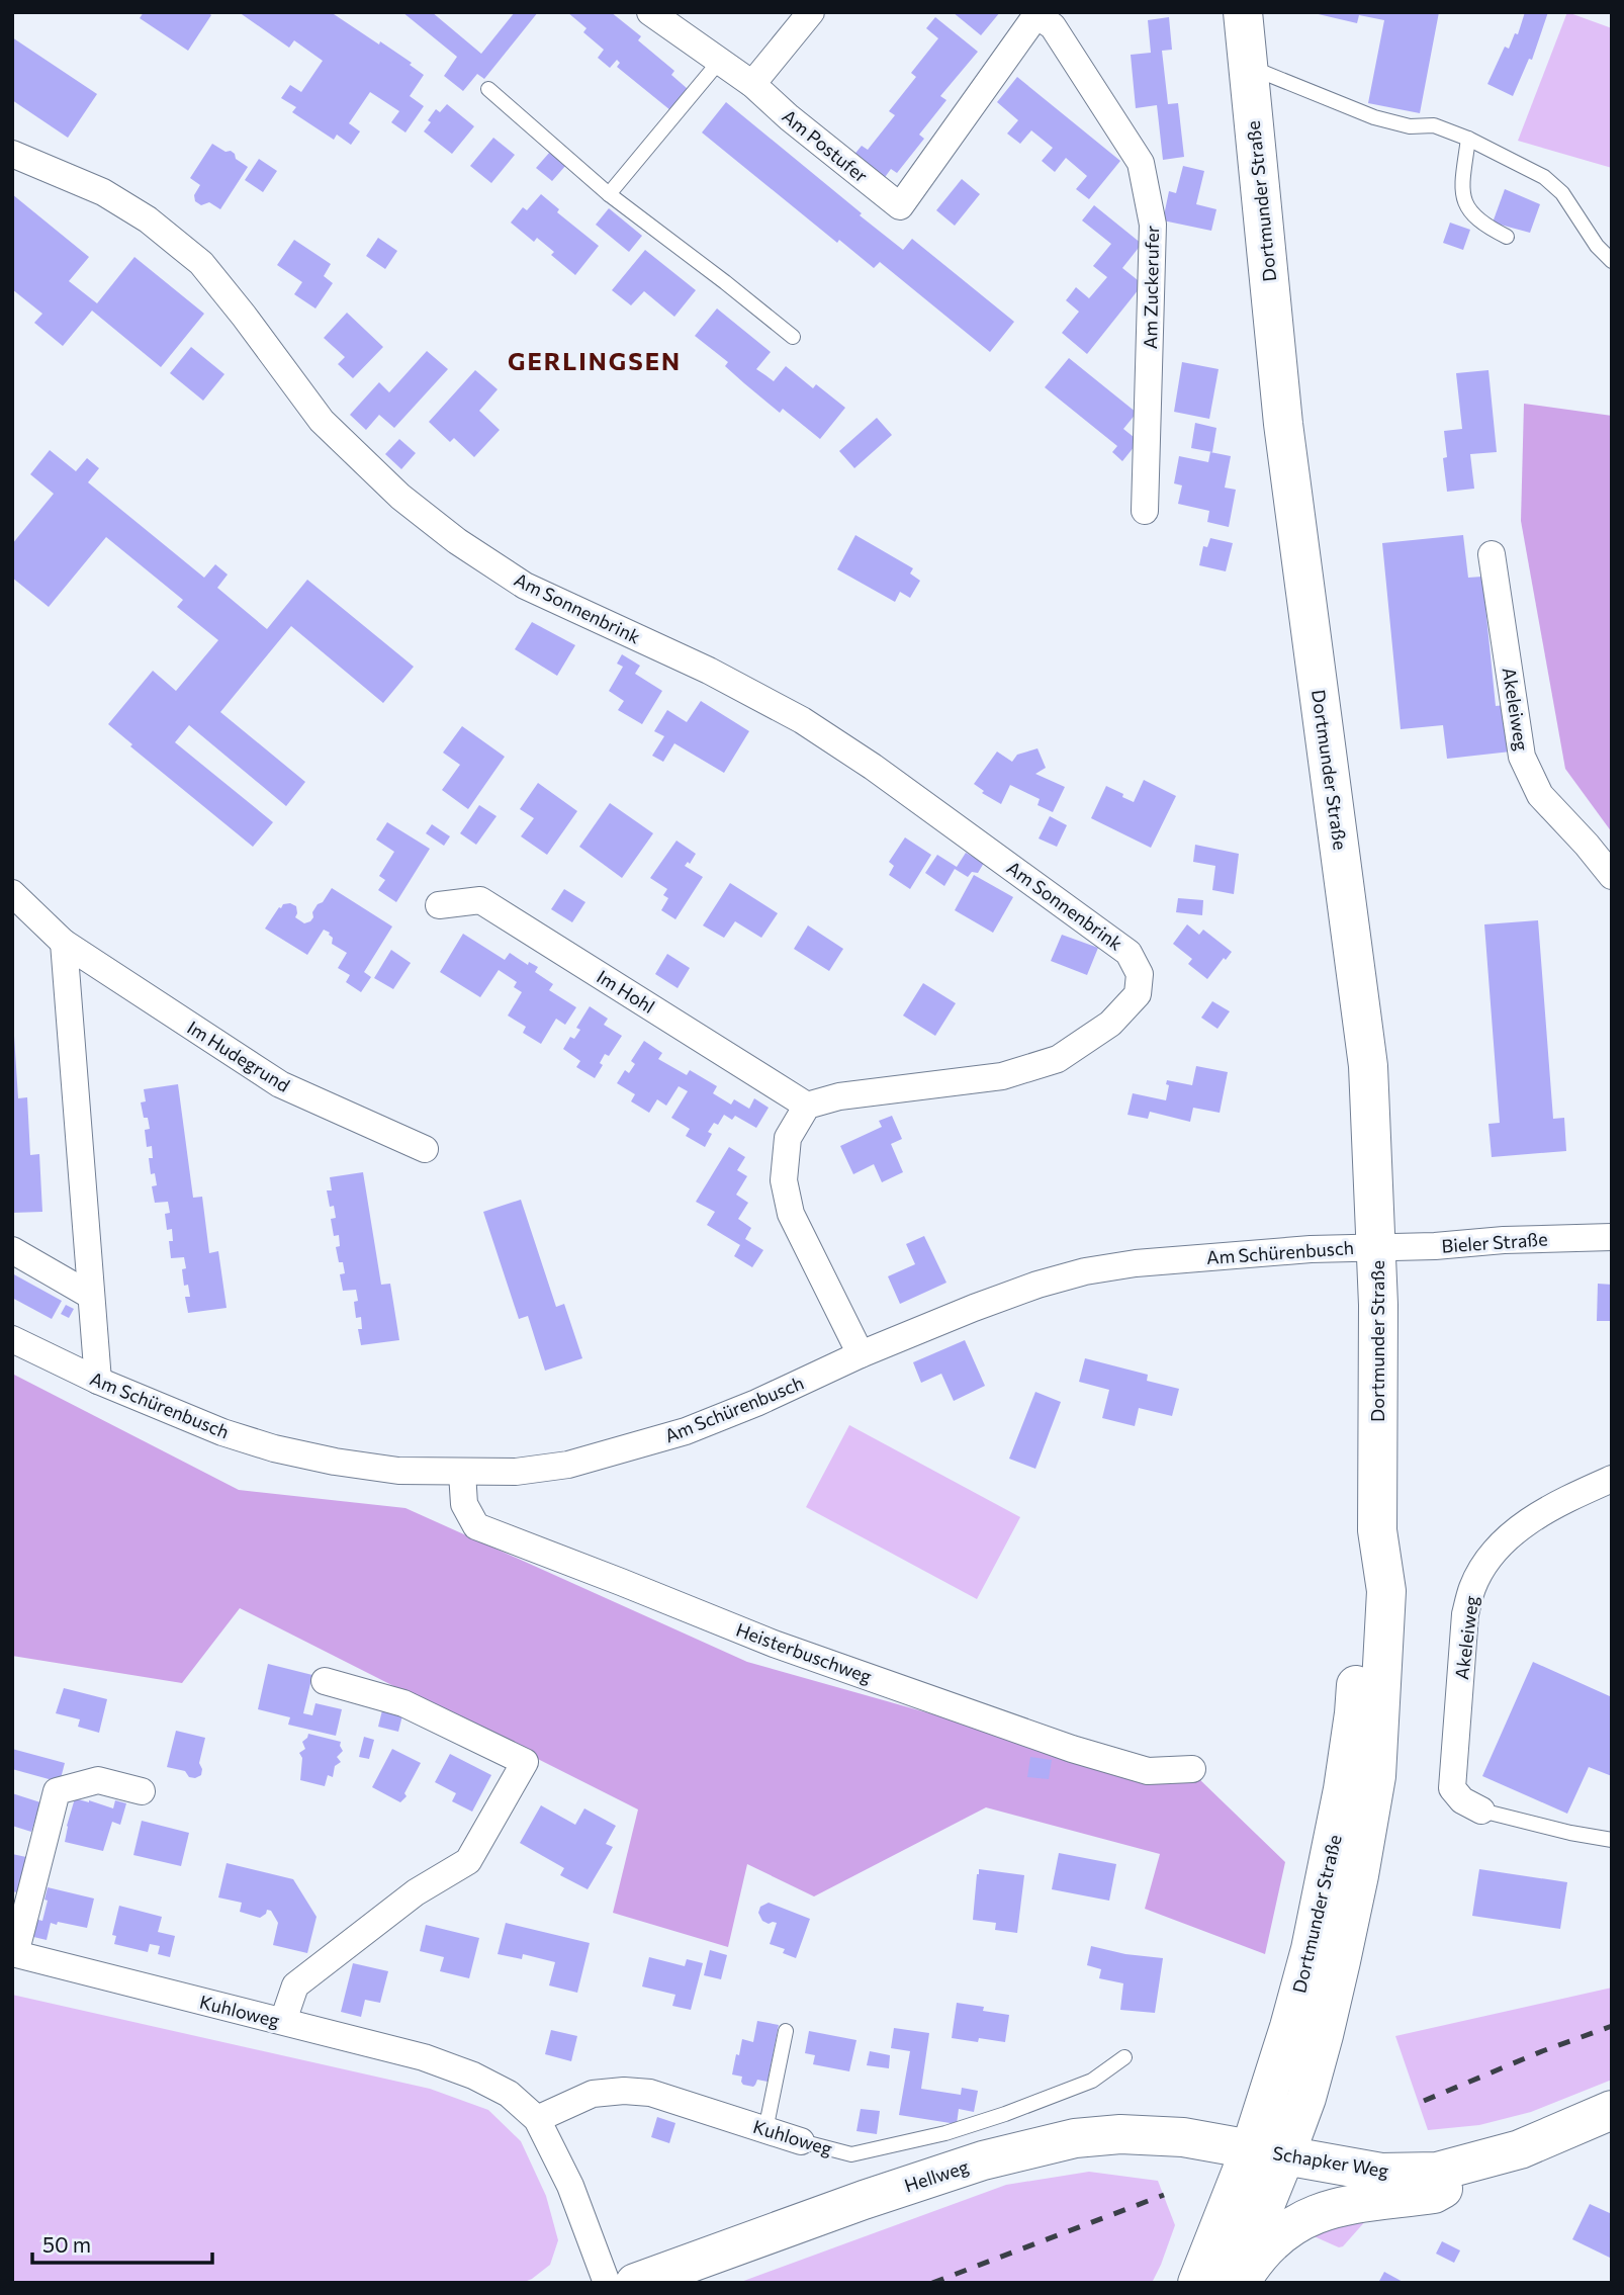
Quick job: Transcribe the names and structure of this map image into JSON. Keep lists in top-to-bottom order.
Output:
{
  "streets": {
    "main road": ["Dortmunder Straße", "Schapker Weg", "Hellweg"],
    "street": [
      "Am Postufer",
      "Am Zuckerufer",
      "Am Sonnenbrink",
      "Akeleiweg",
      "Im Hohl",
      "Im Hudegrund",
      "Bieler Straße",
      "Am Schürenbusch",
      "Heisterbuschweg",
      "Kuhloweg"
    ]
  },
  "crossings": [
    ["Am Postufer", "Am Zuckerufer"],
    ["Dortmunder Straße", "Bieler Straße"],
    ["Dortmunder Straße", "Am Schürenbusch"],
    ["Dortmunder Straße", "Schapker Weg"],
    ["Dortmunder Straße", "Hellweg"],
    ["Am Sonnenbrink", "Im Hohl"],
    ["Bieler Straße", "Am Schürenbusch"],
    ["Am Schürenbusch", "Heisterbuschweg"],
    ["Schapker Weg", "Hellweg"]
  ],
  "districts": ["GERLINGSEN"],
  "scale_bar": "50 m"
}
